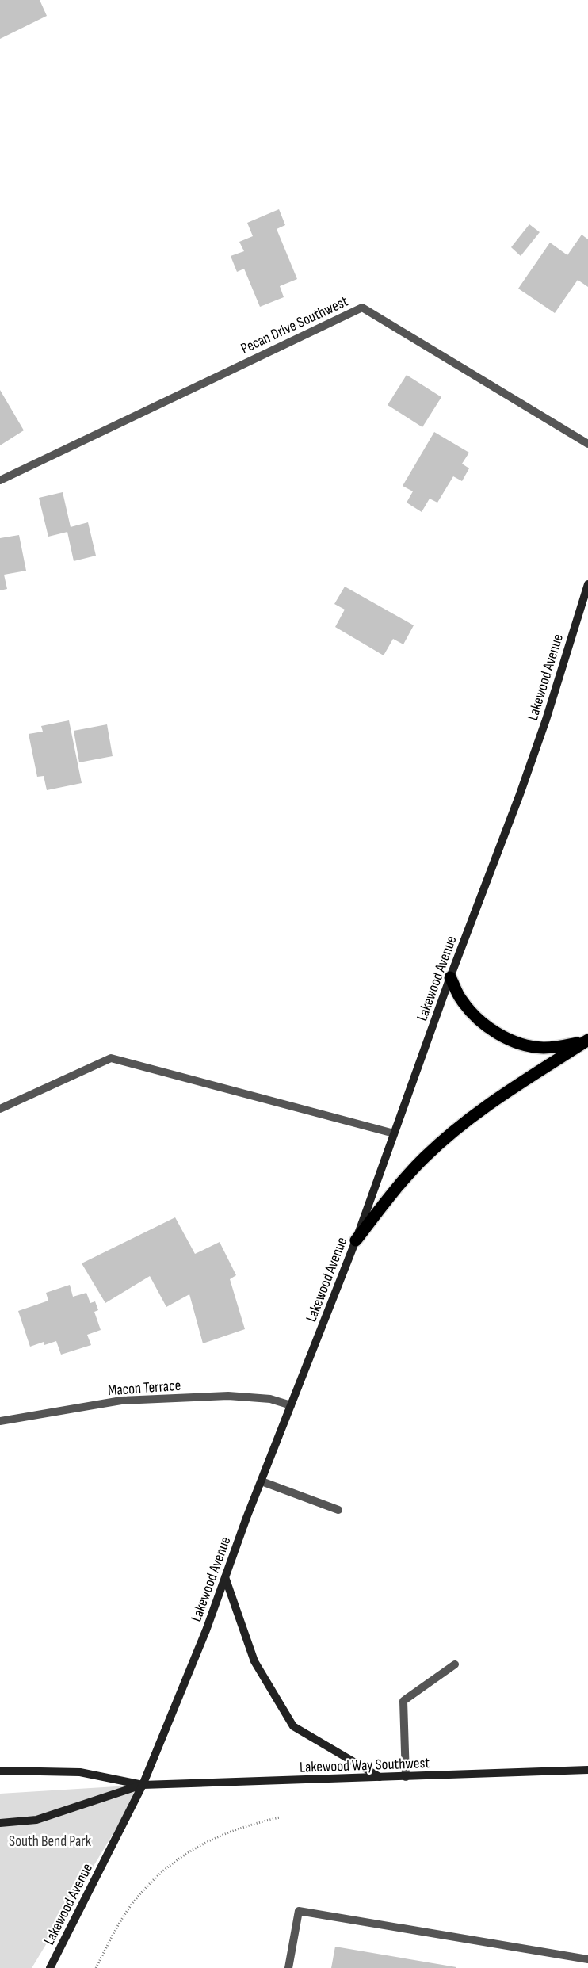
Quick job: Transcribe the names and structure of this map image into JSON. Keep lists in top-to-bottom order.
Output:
{
  "streets": {
    "main road": ["Lakewood Avenue", "Lakewood Way Southwest"],
    "street": ["Pecan Drive Southwest", "Macon Terrace"]
  },
  "crossings": [
    ["Lakewood Avenue", "Macon Terrace"],
    ["Lakewood Avenue", "Lakewood Way Southwest"]
  ],
  "parks": ["South Bend Park"]
}
